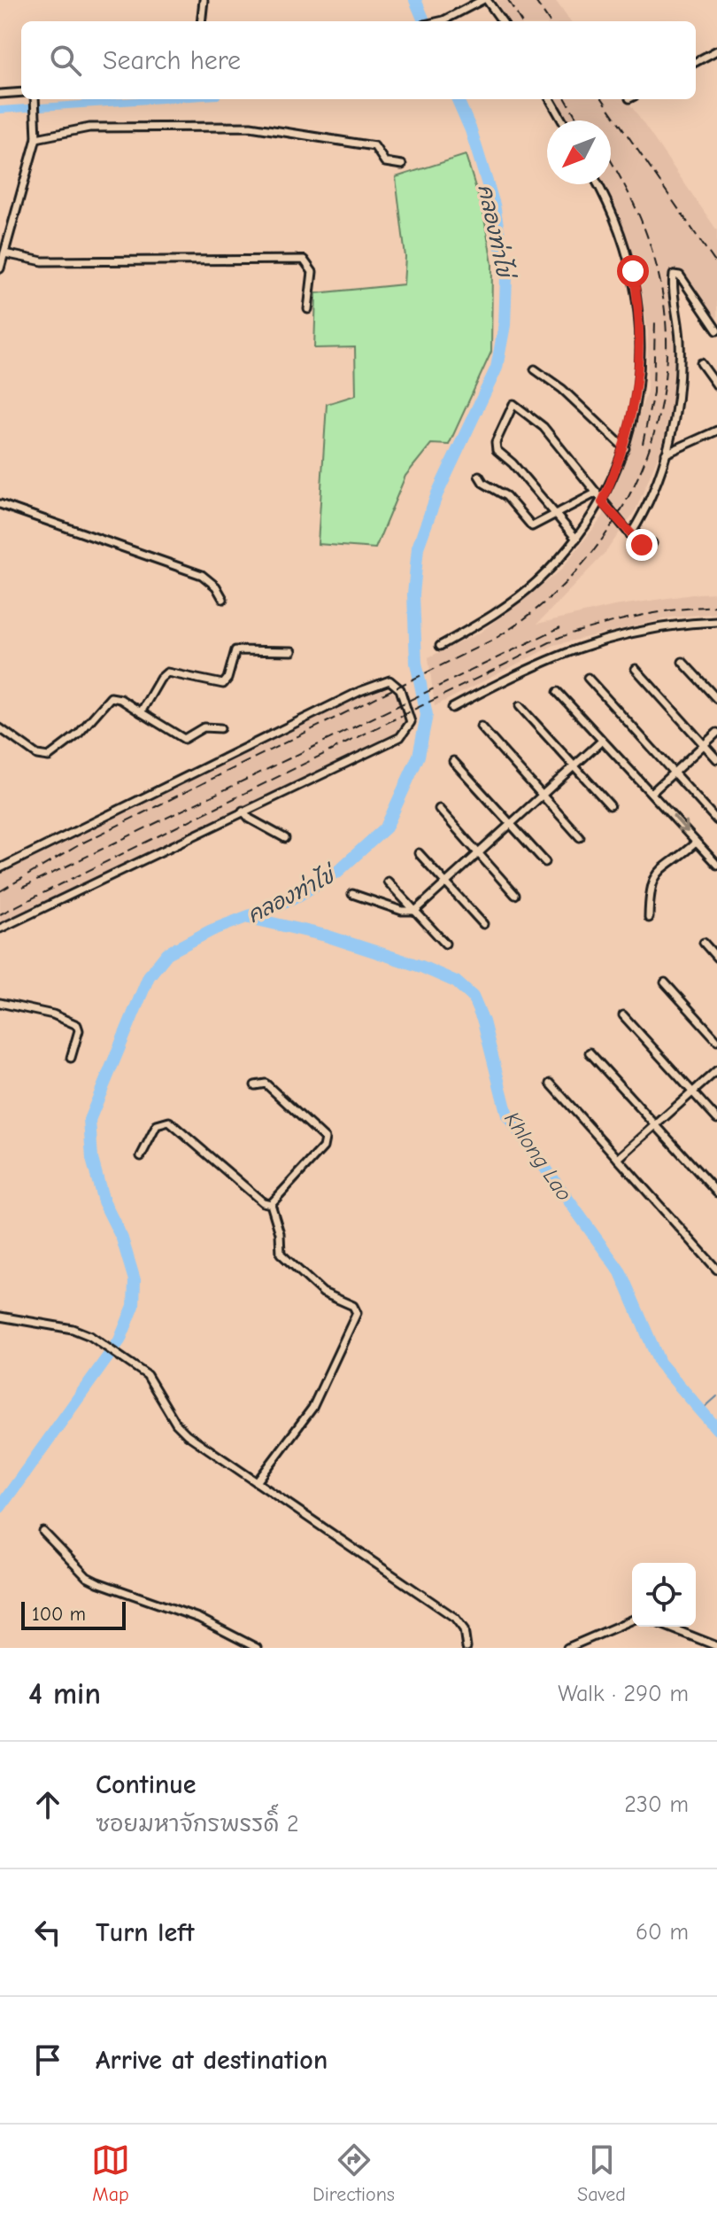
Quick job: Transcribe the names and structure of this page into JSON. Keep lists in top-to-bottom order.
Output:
{
  "water": ["คลองท่าไข่", "Khlong Lao"],
  "scale_bar": "100 m",
  "north": "bottom left",
  "page": {
    "search": "Search here",
    "scale": "100 m",
    "heading": ["4 min", "Walk · 290 m"],
    "list": [
      ["Continue", "ซอยมหาจักรพรรดิ์ 2", "230 m"],
      ["Turn left", "60 m"],
      "Arrive at destination"
    ],
    "nav": ["Map", "Directions", "Saved"]
  }
}
